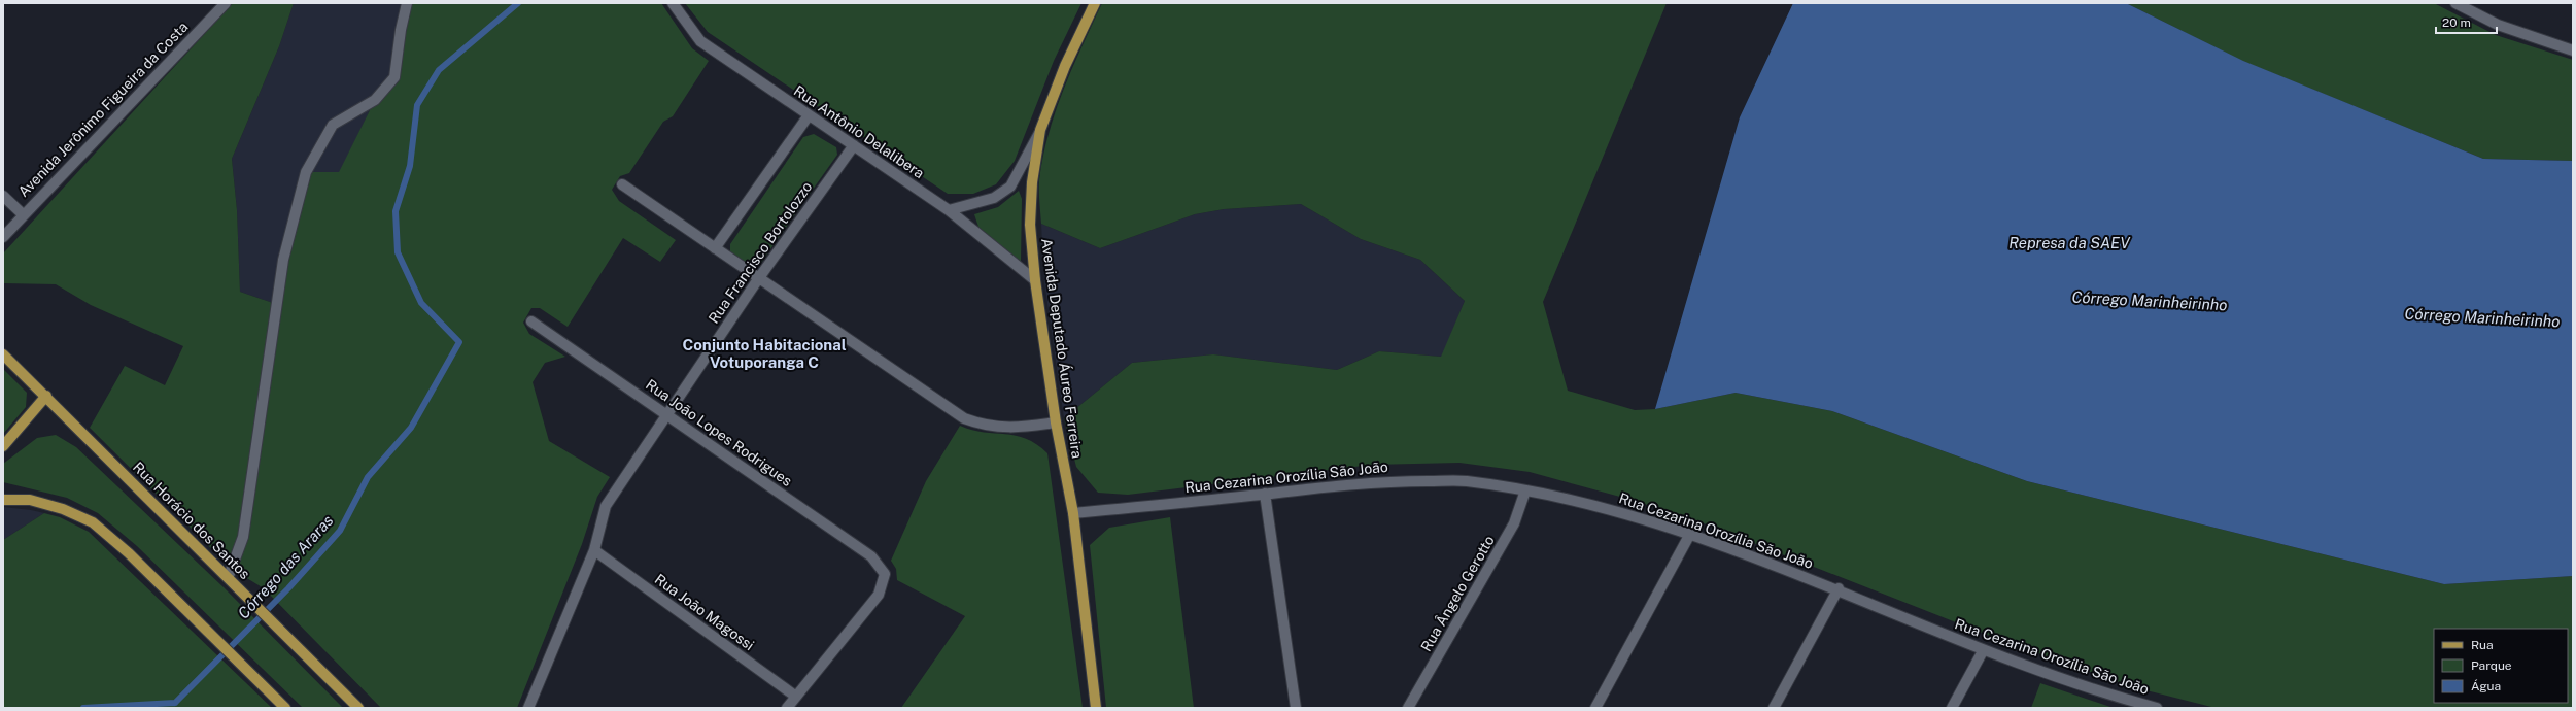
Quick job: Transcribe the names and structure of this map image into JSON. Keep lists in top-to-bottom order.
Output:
{
  "streets": {
    "main road": ["Avenida Deputado Áureo Ferreira", "Rua Horácio dos Santos"],
    "street": [
      "Avenida Jerônimo Figueira da Costa",
      "Rua Antônio Delalibera",
      "Rua Francisco Bortolozzo",
      "Rua João Lopes Rodrigues",
      "Rua Cezarina Orozília São João",
      "Rua Ângelo Gerotto",
      "Rua João Magossi"
    ]
  },
  "crossings": [
    ["Rua Antônio Delalibera", "Rua Francisco Bortolozzo"],
    ["Rua Antônio Delalibera", "Avenida Deputado Áureo Ferreira"],
    ["Rua Francisco Bortolozzo", "Rua João Lopes Rodrigues"],
    ["Rua Francisco Bortolozzo", "Rua João Magossi"],
    ["Avenida Deputado Áureo Ferreira", "Rua Cezarina Orozília São João"],
    ["Rua João Lopes Rodrigues", "Rua João Magossi"],
    ["Rua Cezarina Orozília São João", "Rua Ângelo Gerotto"]
  ],
  "districts": ["Conjunto Habitacional Votuporanga C"],
  "water": ["Represa da SAEV", "Córrego Marinheirinho", "Córrego das Araras"],
  "legend": ["Rua", "Parque", "Água"],
  "scale_bar": "20 m"
}
